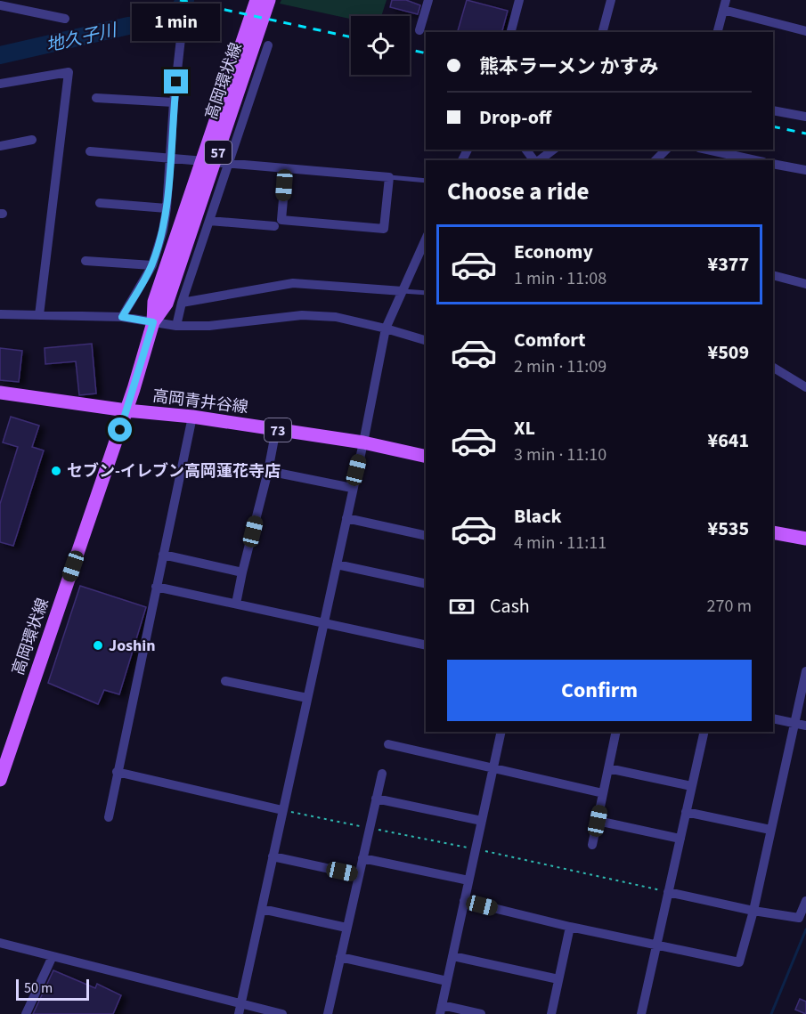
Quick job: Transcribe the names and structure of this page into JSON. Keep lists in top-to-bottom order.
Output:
{
  "streets": {
    "main road": [
      "高岡環状線",
      "57",
      "高岡青井谷線",
      "73"
    ]
  },
  "crossings": [
    ["高岡環状線", "高岡青井谷線"]
  ],
  "water": ["地久子川"],
  "places": ["セブン-イレブン高岡蓮花寺店", "Joshin"],
  "scale_bar": "50 m",
  "page": {
    "bubble": "1 min",
    "banner": ["熊本ラーメン かすみ", "Drop-off"],
    "heading": "Choose a ride",
    "list": [
      {
        "name": "Economy",
        "note": "1 min · 11:08",
        "value": "¥377"
      },
      {
        "name": "Comfort",
        "note": "2 min · 11:09",
        "value": "¥509"
      },
      {
        "name": "XL",
        "note": "3 min · 11:10",
        "value": "¥641"
      },
      {
        "name": "Black",
        "note": "4 min · 11:11",
        "value": "¥535"
      }
    ],
    "pay": ["Cash", "270 m"],
    "buttons": "Confirm",
    "scale": "50 m"
  }
}
